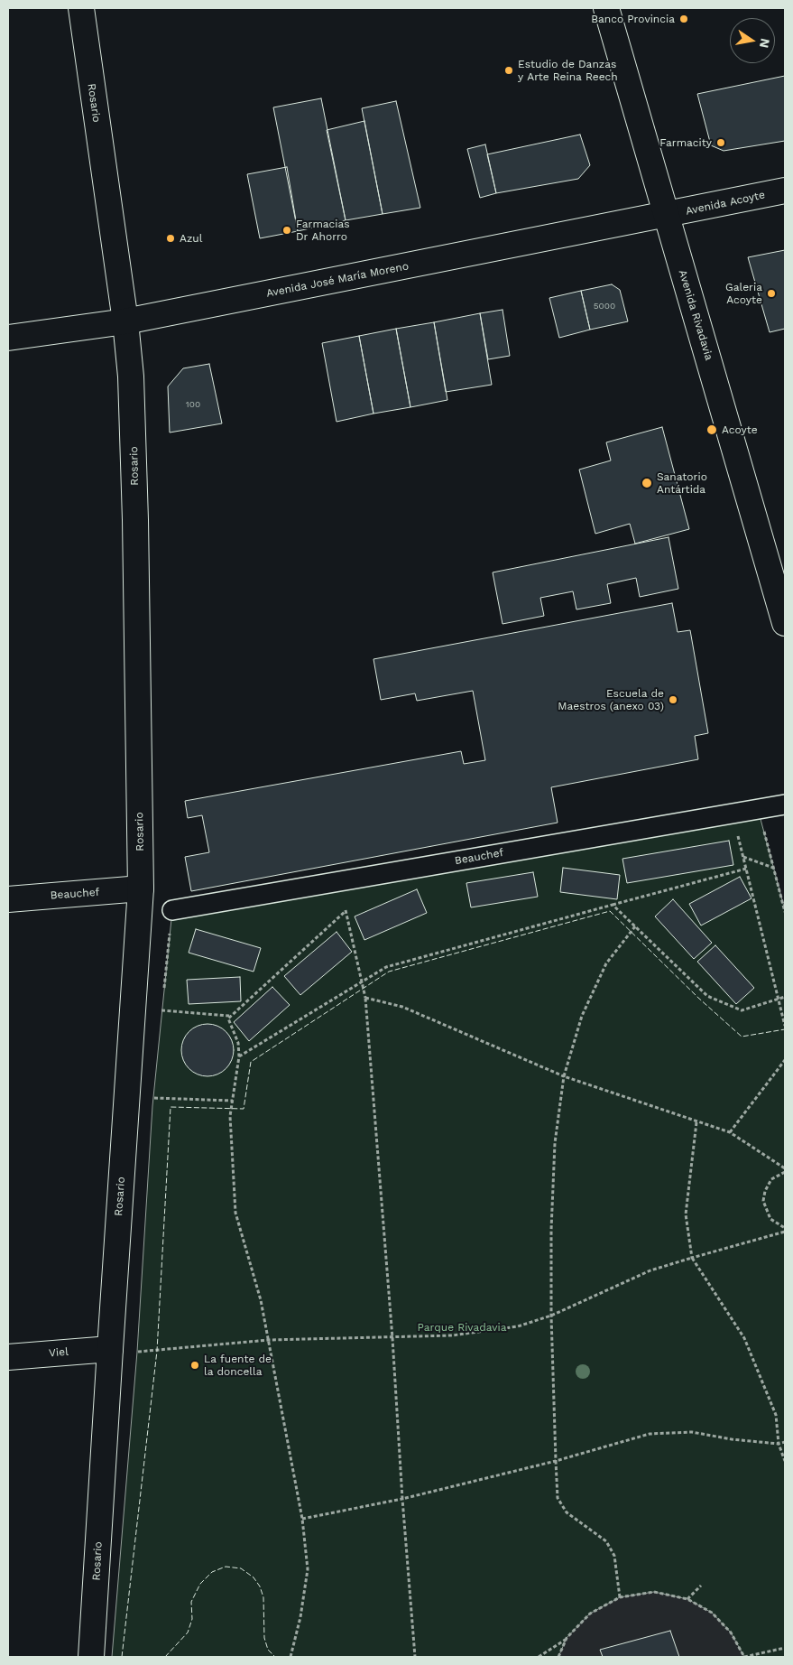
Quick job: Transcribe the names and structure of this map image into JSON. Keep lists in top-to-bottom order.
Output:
{
  "streets": {
    "street": [
      "Rosario",
      "Avenida Acoyte",
      "Avenida José María Moreno",
      "Avenida Rivadavia",
      "Beauchef",
      "Viel"
    ]
  },
  "crossings": [
    ["Rosario", "Avenida José María Moreno"],
    ["Rosario", "Beauchef"],
    ["Rosario", "Viel"],
    ["Avenida Acoyte", "Avenida José María Moreno"],
    ["Avenida Acoyte", "Avenida Rivadavia"],
    ["Avenida José María Moreno", "Avenida Rivadavia"]
  ],
  "parks": ["Parque Rivadavia"],
  "places": [
    "Banco Provincia",
    "Estudio de Danzas y Arte Reina Reech",
    "Farmacity",
    "Farmacias Dr Ahorro",
    "Azul",
    "Galeria Acoyte",
    "Acoyte",
    "Sanatorio Antártida",
    "Escuela de Maestros (anexo 03)",
    "La fuente de la doncella"
  ],
  "house_numbers": ["5000", "100"],
  "north": "right"
}
